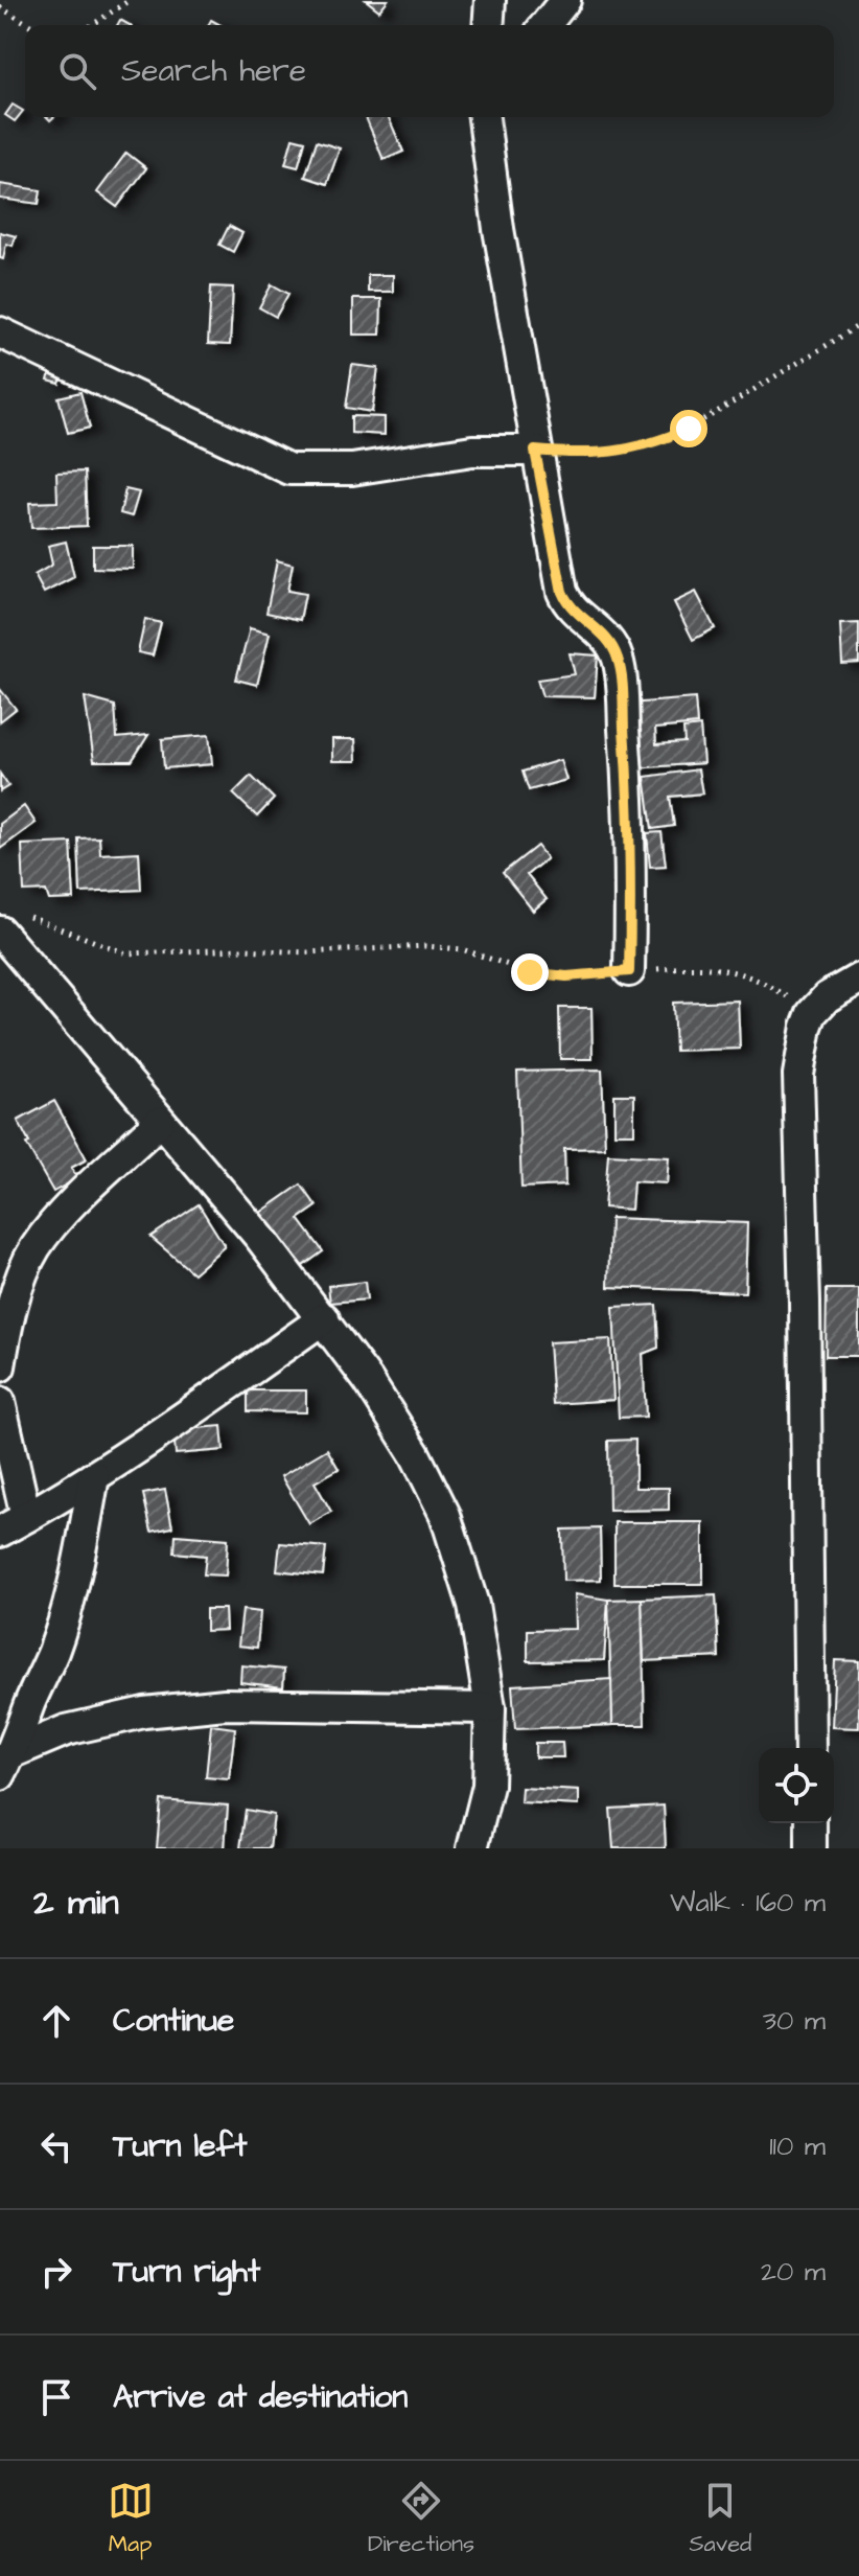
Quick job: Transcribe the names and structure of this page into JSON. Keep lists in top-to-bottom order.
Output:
{
  "page": {
    "search": "Search here",
    "heading": ["2 min", "Walk · 160 m"],
    "list": [
      ["Continue", "30 m"],
      ["Turn left", "110 m"],
      ["Turn right", "20 m"],
      "Arrive at destination"
    ],
    "nav": ["Map", "Directions", "Saved"]
  }
}
